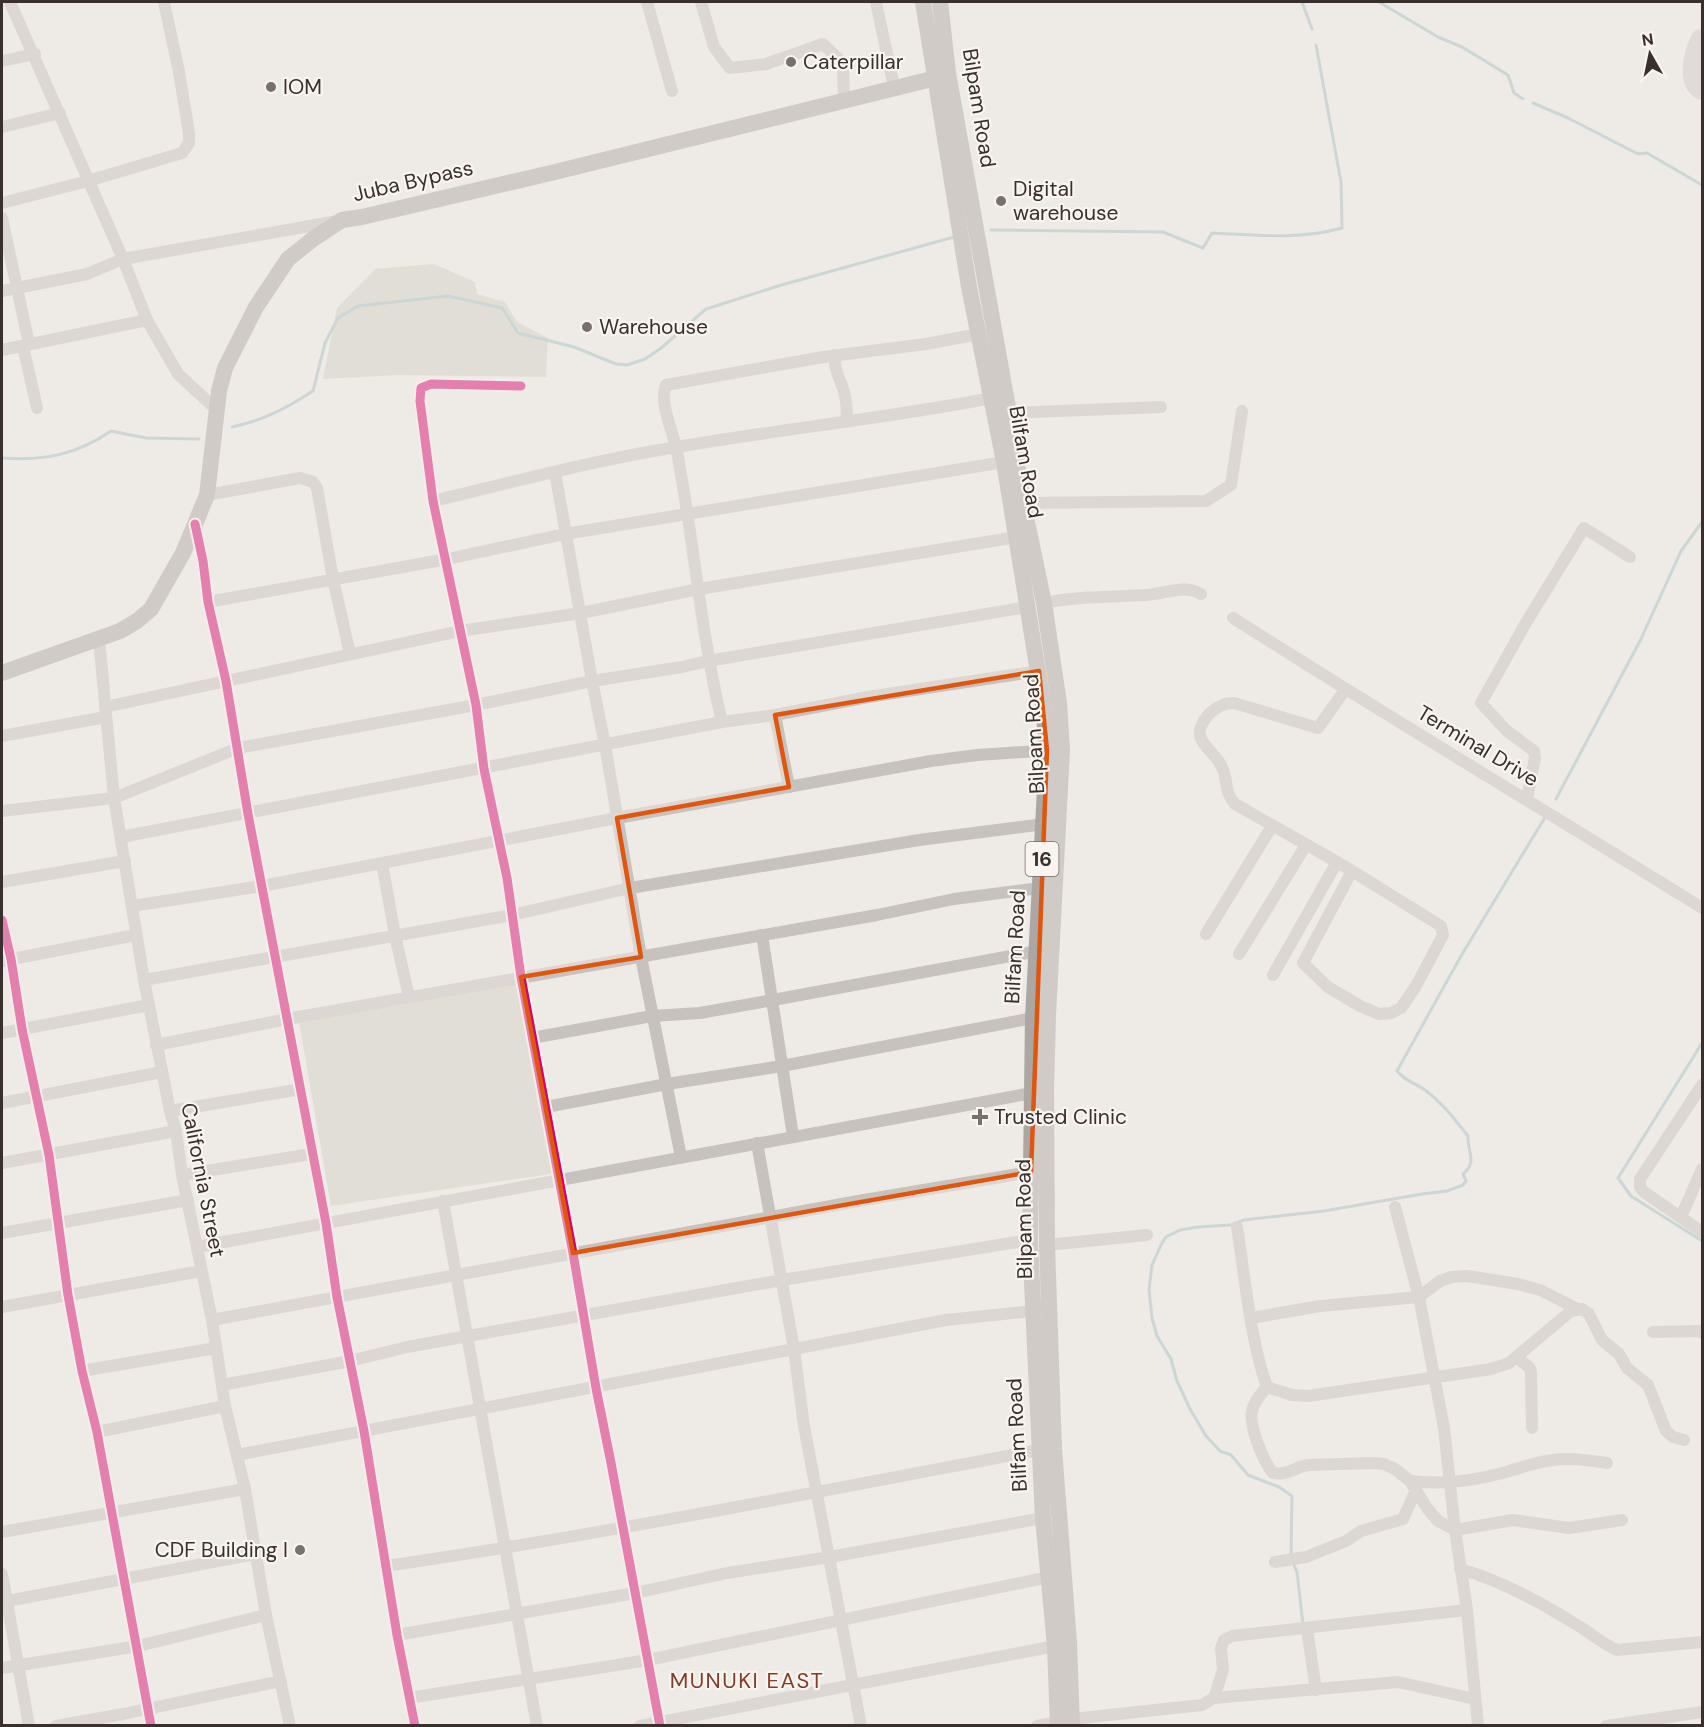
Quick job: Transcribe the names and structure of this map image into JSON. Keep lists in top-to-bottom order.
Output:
{
  "streets": {
    "main road": [
      "Bilpam Road",
      "Juba Bypass",
      "Bilfam Road",
      "16"
    ],
    "street": ["Terminal Drive", "California Street"]
  },
  "crossings": [
    ["Bilpam Road", "Juba Bypass"],
    ["Bilpam Road", "Bilfam Road"],
    ["Juba Bypass", "California Street"]
  ],
  "districts": ["MUNUKI EAST"],
  "places": {
    "other": [
      "Caterpillar",
      "IOM",
      "Digital warehouse",
      "Warehouse",
      "CDF Building I"
    ],
    "health": ["Trusted Clinic"]
  },
  "north": "top"
}
